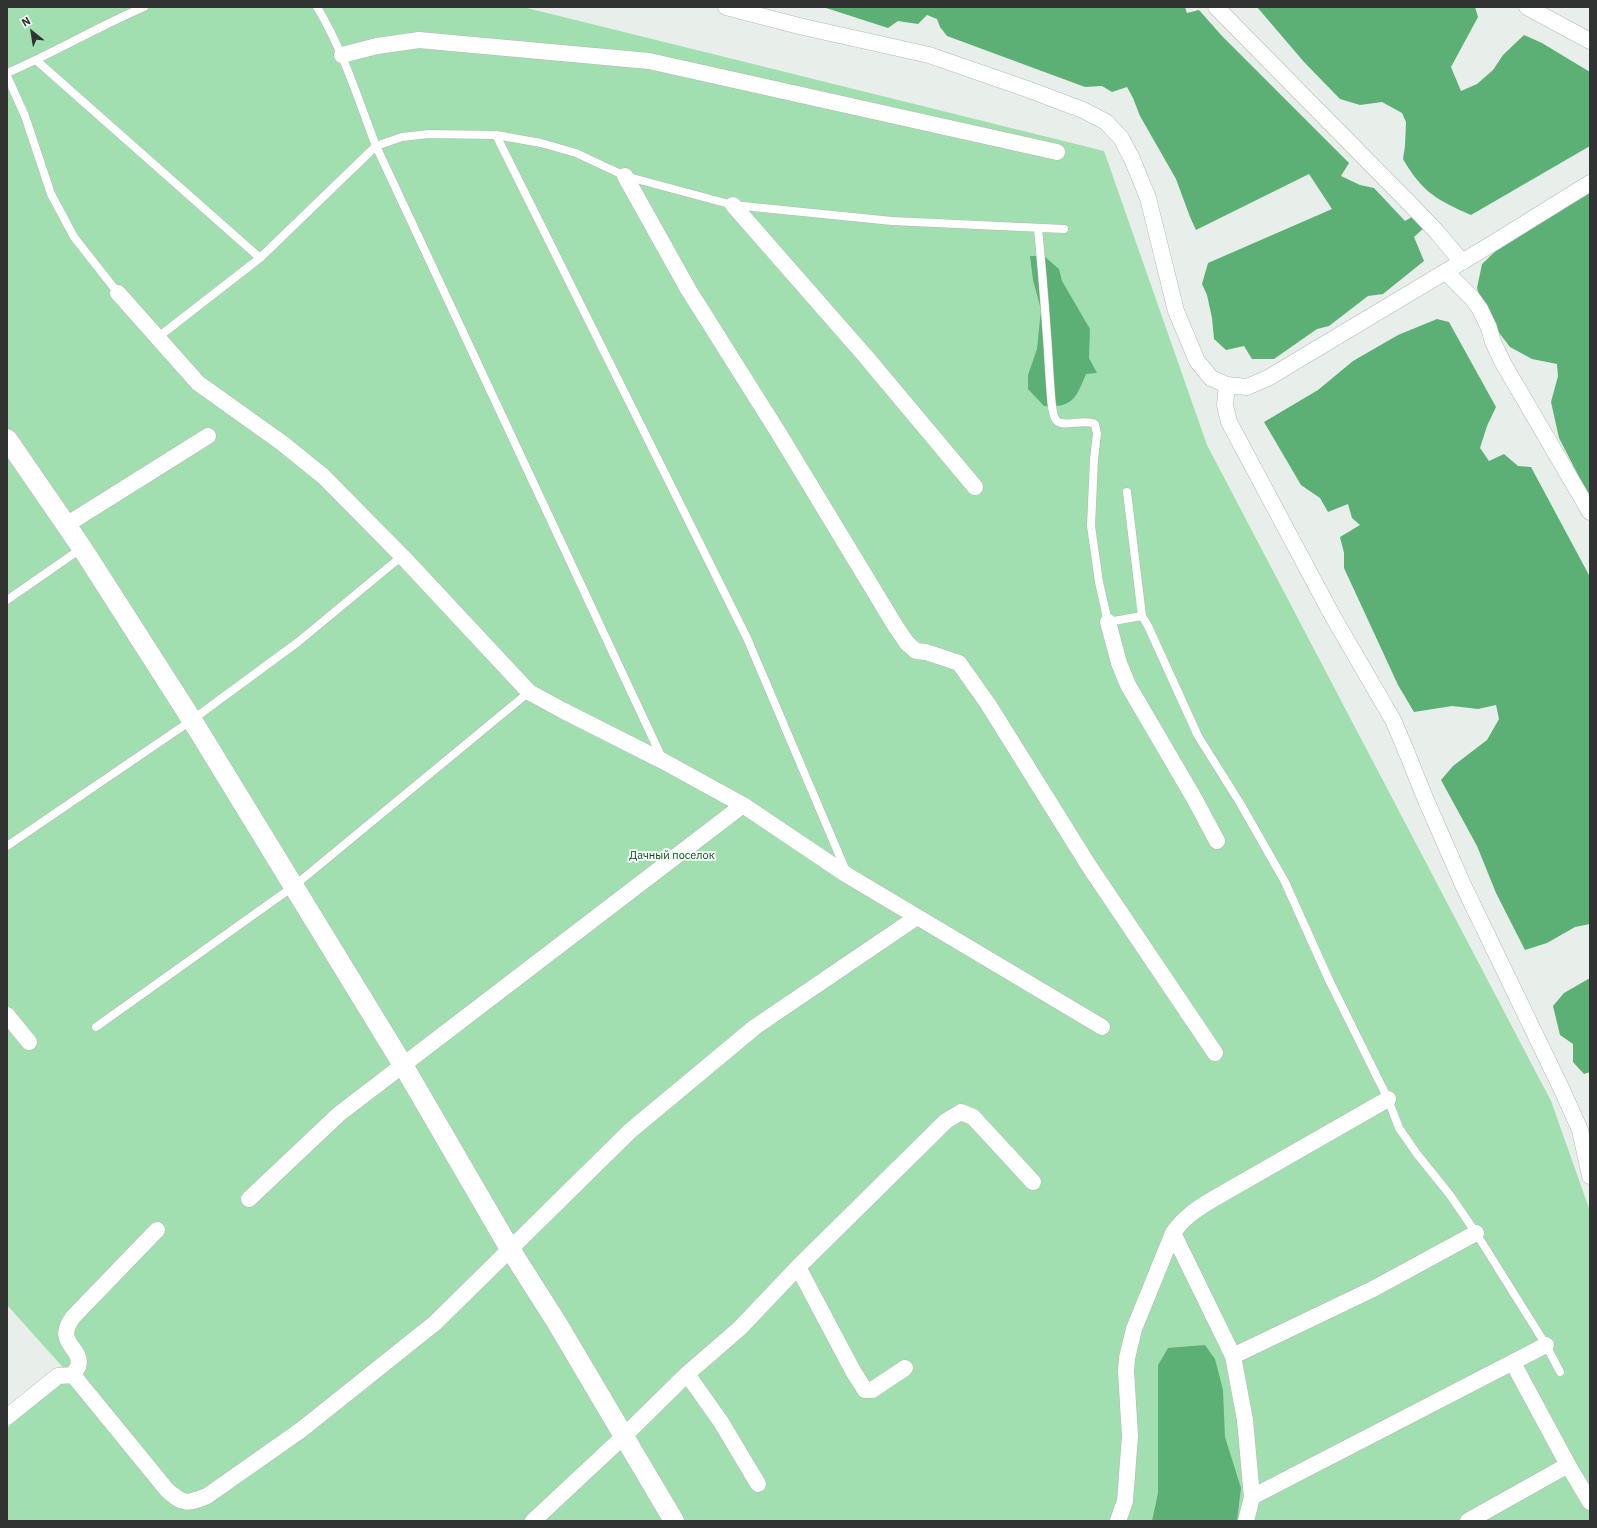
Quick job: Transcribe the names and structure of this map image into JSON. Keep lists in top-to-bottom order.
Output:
{
  "parks": ["Дачный поселок"],
  "north": "top left"
}
